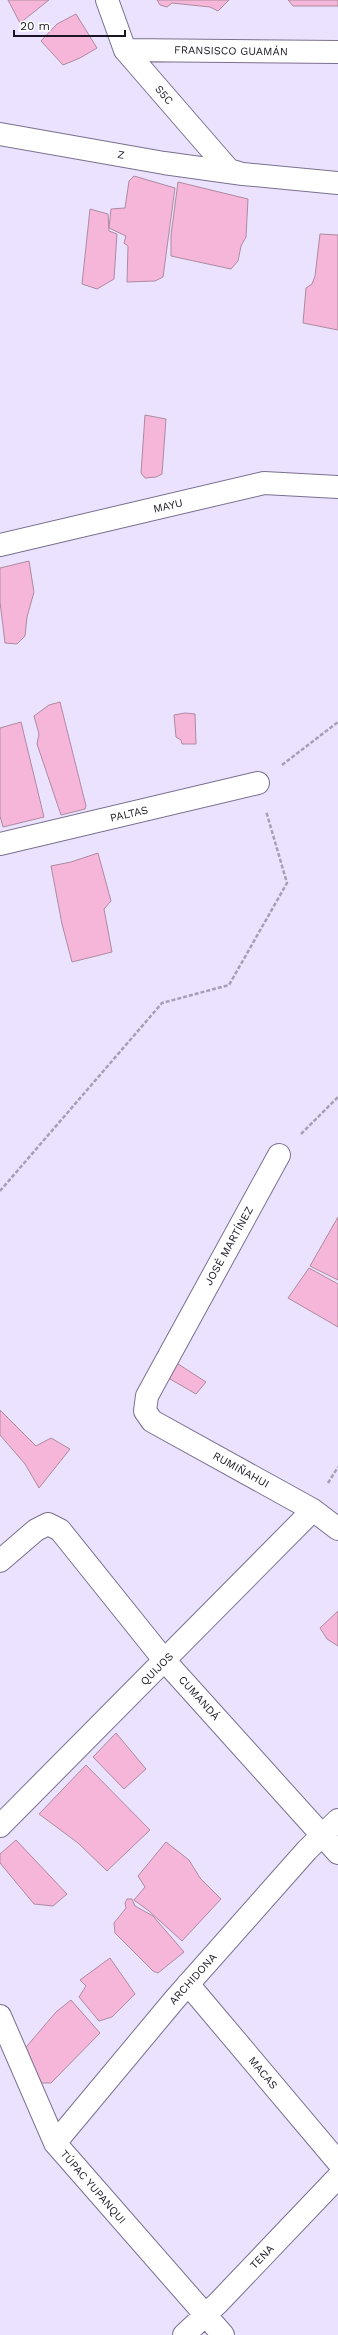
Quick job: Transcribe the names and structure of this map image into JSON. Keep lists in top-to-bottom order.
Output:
{
  "streets": {
    "street": [
      "FRANSISCO GUAMÁN",
      "S5C",
      "Z",
      "MAYU",
      "PALTAS",
      "JOSÉ MARTÍNEZ",
      "RUMIÑAHUI",
      "QUIJOS",
      "CUMANDÁ",
      "ARCHIDONA",
      "MACAS",
      "TÚPAC YUPANQUI",
      "TENA"
    ]
  },
  "crossings": [
    ["FRANSISCO GUAMÁN", "S5C"],
    ["S5C", "Z"],
    ["JOSÉ MARTÍNEZ", "RUMIÑAHUI"],
    ["RUMIÑAHUI", "QUIJOS"],
    ["QUIJOS", "CUMANDÁ"],
    ["CUMANDÁ", "ARCHIDONA"],
    ["ARCHIDONA", "MACAS"],
    ["ARCHIDONA", "TÚPAC YUPANQUI"],
    ["TÚPAC YUPANQUI", "TENA"]
  ],
  "scale_bar": "20 m"
}
